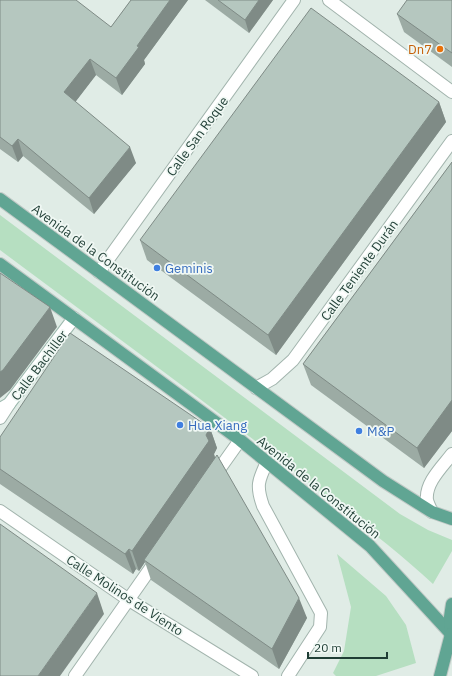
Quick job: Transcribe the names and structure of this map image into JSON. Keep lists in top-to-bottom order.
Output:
{
  "streets": {
    "main road": ["Avenida de la Constitución"],
    "street": [
      "Calle San Roque",
      "Calle Teniente Durán",
      "Calle Bachiller",
      "Calle Molinos de Viento"
    ]
  },
  "crossings": [
    ["Calle San Roque", "Avenida de la Constitución"],
    ["Avenida de la Constitución", "Calle Teniente Durán"],
    ["Avenida de la Constitución", "Calle Bachiller"]
  ],
  "places": [
    "Dn7",
    "Geminis",
    "Hua Xiang",
    "M&P"
  ],
  "scale_bar": "20 m"
}
